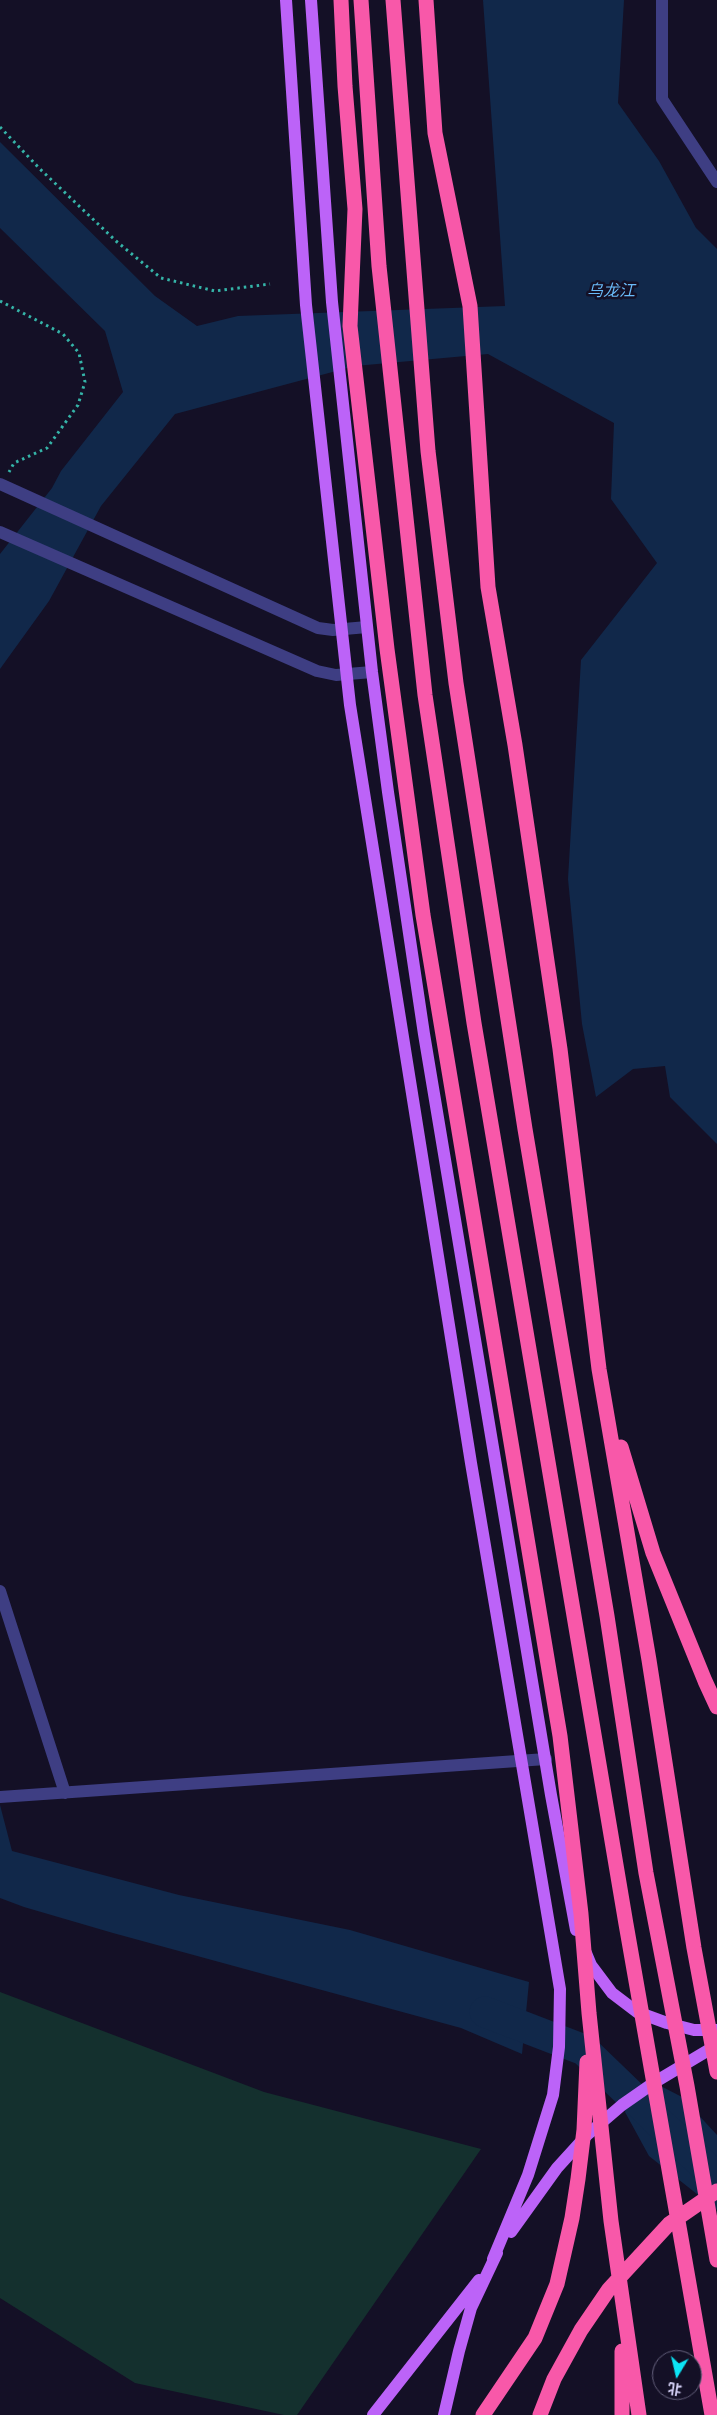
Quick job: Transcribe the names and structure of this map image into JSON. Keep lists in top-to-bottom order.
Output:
{
  "water": ["乌龙江"],
  "north": "bottom"
}
